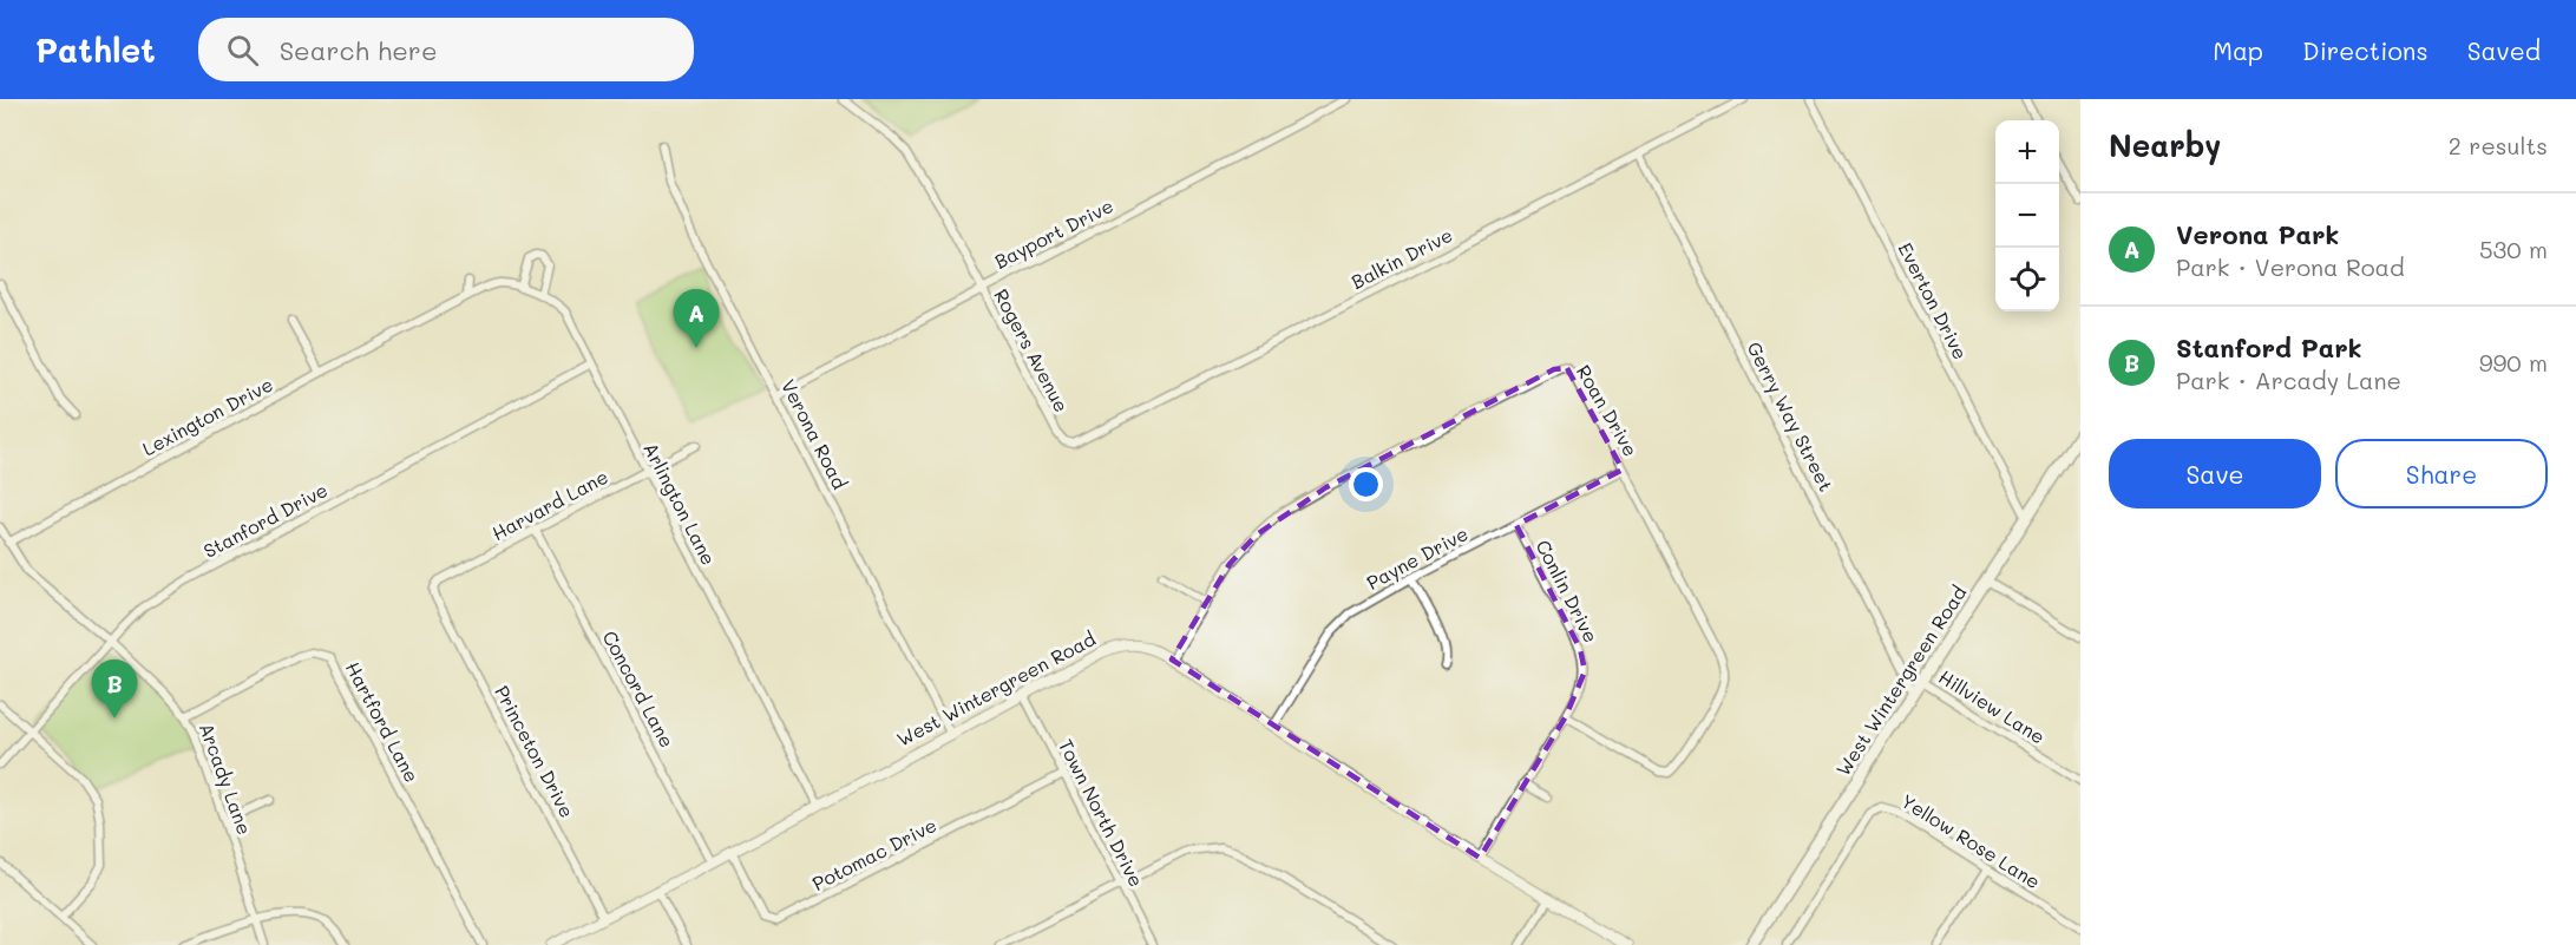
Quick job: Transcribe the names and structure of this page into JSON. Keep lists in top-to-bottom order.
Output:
{
  "streets": {
    "main road": ["West Wintergreen Road"],
    "street": [
      "Bayport Drive",
      "Balkin Drive",
      "Everton Drive",
      "Rogers Avenue",
      "Roan Drive",
      "Lexington Drive",
      "Gerry Way Street",
      "Verona Road",
      "Arlington Lane",
      "Harvard Lane",
      "Stanford Drive",
      "Payne Drive",
      "Conlin Drive",
      "Concord Lane",
      "Hillview Lane",
      "Hartford Lane",
      "Princeton Drive",
      "Arcady Lane",
      "Town North Drive",
      "Yellow Rose Lane",
      "Potomac Drive"
    ]
  },
  "crossings": [
    ["Bayport Drive", "Rogers Avenue"],
    ["Bayport Drive", "Verona Road"],
    ["Balkin Drive", "Rogers Avenue"],
    ["Balkin Drive", "Gerry Way Street"],
    ["Everton Drive", "West Wintergreen Road"],
    ["Roan Drive", "Payne Drive"],
    ["Roan Drive", "Conlin Drive"],
    ["Roan Drive", "West Wintergreen Road"],
    ["Lexington Drive", "Arlington Lane"],
    ["Lexington Drive", "Arcady Lane"],
    ["Gerry Way Street", "West Wintergreen Road"],
    ["Verona Road", "West Wintergreen Road"],
    ["Arlington Lane", "Harvard Lane"],
    ["Arlington Lane", "Stanford Drive"],
    ["Arlington Lane", "West Wintergreen Road"],
    ["Harvard Lane", "Concord Lane"],
    ["Harvard Lane", "Princeton Drive"],
    ["Stanford Drive", "Arcady Lane"],
    ["Payne Drive", "Conlin Drive"],
    ["Payne Drive", "West Wintergreen Road"],
    ["Conlin Drive", "West Wintergreen Road"],
    ["West Wintergreen Road", "Concord Lane"],
    ["West Wintergreen Road", "Hillview Lane"],
    ["West Wintergreen Road", "Princeton Drive"],
    ["West Wintergreen Road", "Town North Drive"],
    ["West Wintergreen Road", "Potomac Drive"],
    ["Hartford Lane", "Arcady Lane"],
    ["Town North Drive", "Potomac Drive"]
  ],
  "page": {
    "header": "Pathlet",
    "search": "Search here",
    "nav": ["Map", "Directions", "Saved"],
    "heading": ["Nearby", "2 results"],
    "map_buttons": ["+", "−"],
    "list": [
      {
        "mark": "A",
        "name": "Verona Park",
        "note": "Park · Verona Road",
        "value": "530 m"
      },
      {
        "mark": "B",
        "name": "Stanford Park",
        "note": "Park · Arcady Lane",
        "value": "990 m"
      }
    ],
    "pins": ["A", "B"],
    "buttons": ["Save", "Share"]
  }
}
